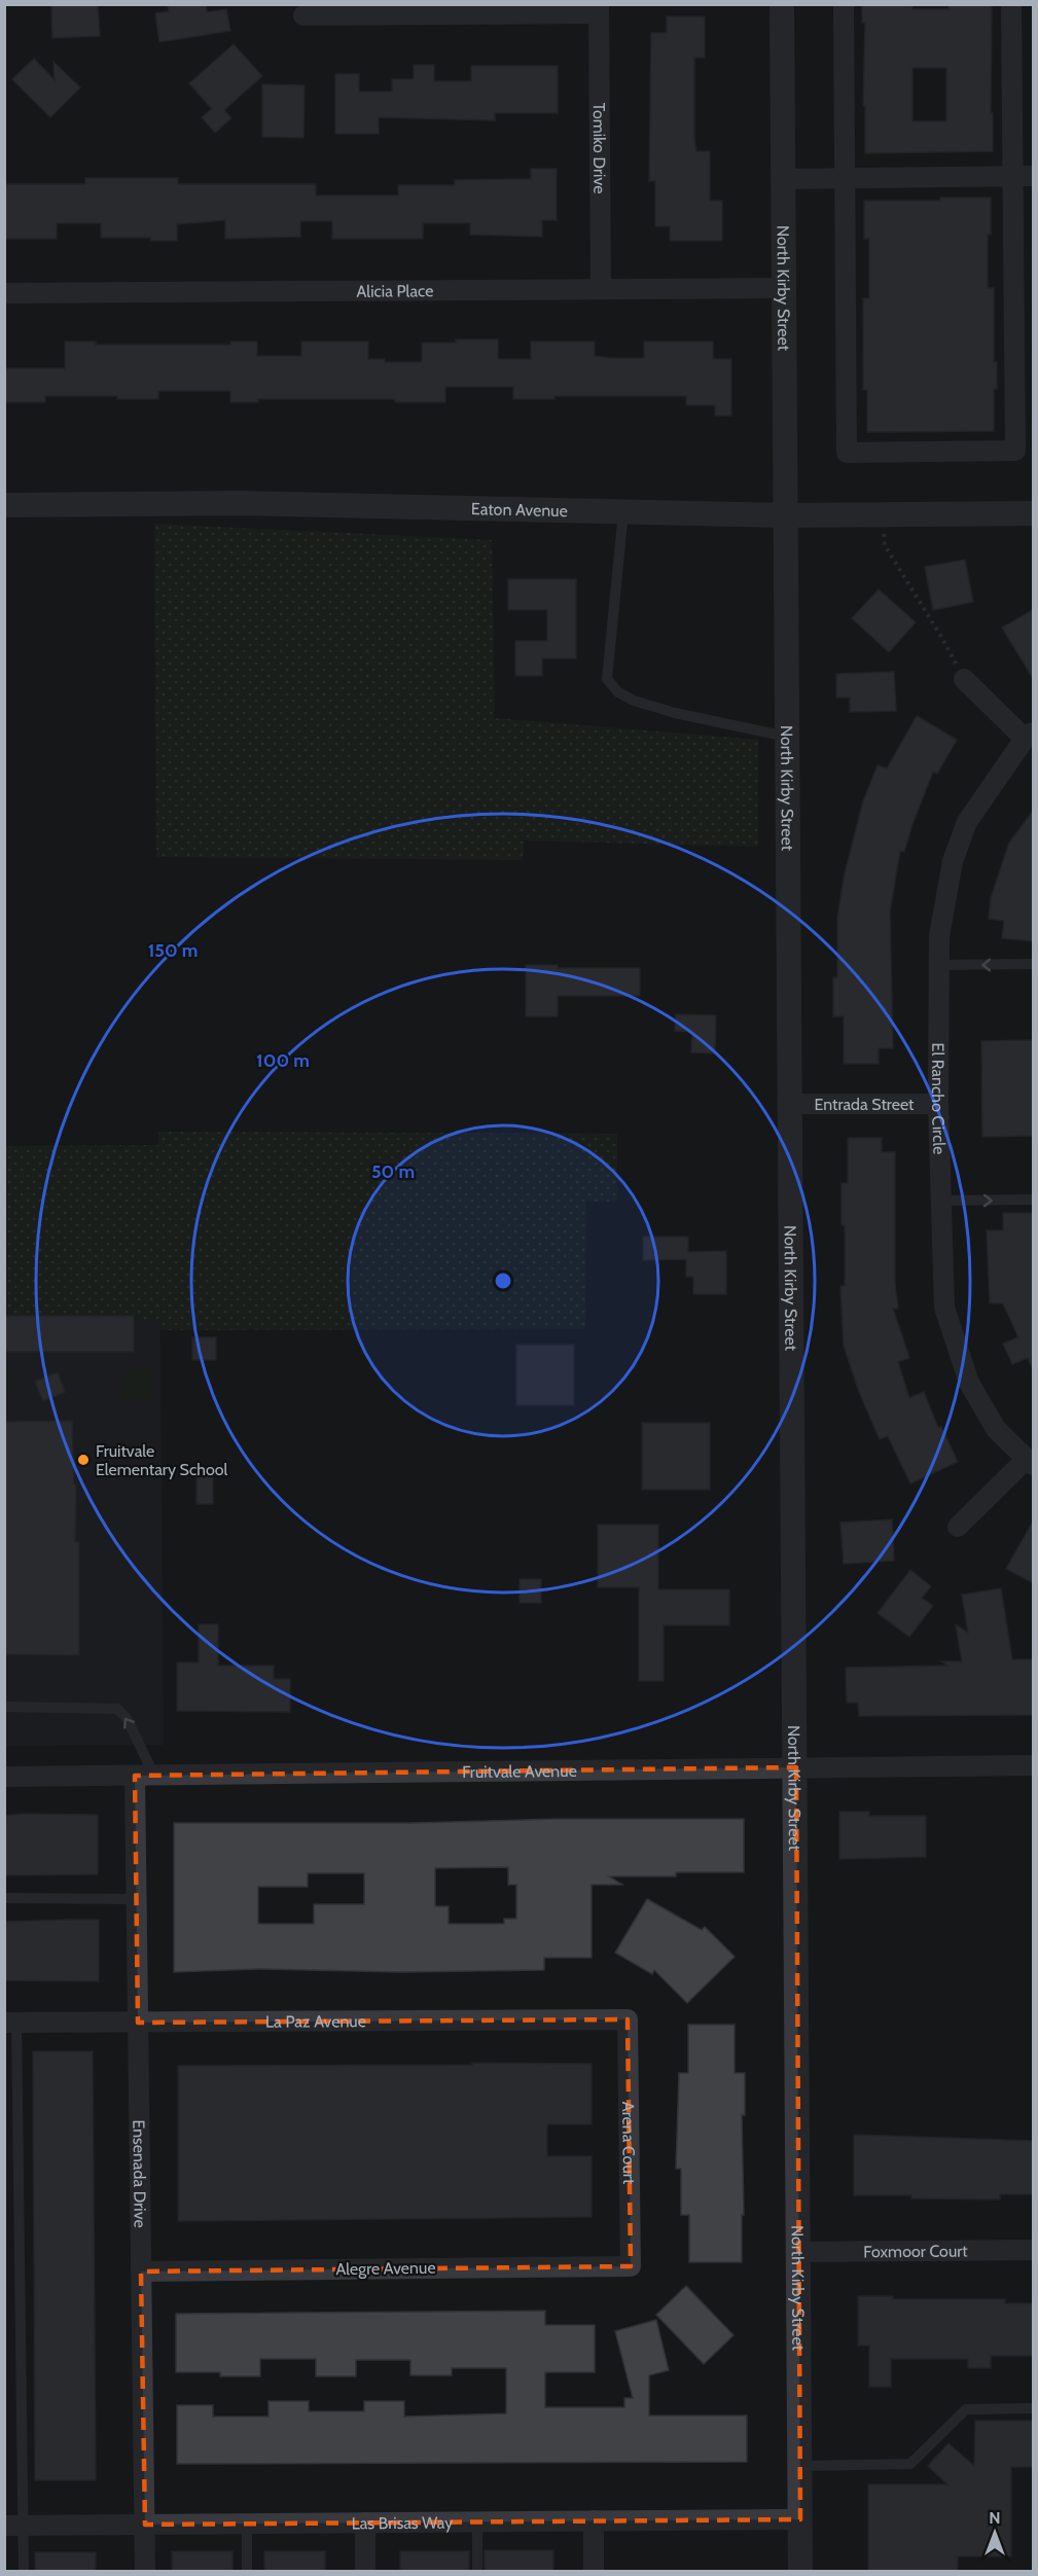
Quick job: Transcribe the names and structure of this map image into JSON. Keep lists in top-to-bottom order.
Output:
{
  "streets": {
    "street": [
      "Tomiko Drive",
      "North Kirby Street",
      "Alicia Place",
      "Eaton Avenue",
      "El Rancho Circle",
      "Entrada Street",
      "Fruitvale Avenue",
      "La Paz Avenue",
      "Arena Court",
      "Ensenada Drive",
      "Foxmoor Court",
      "Alegre Avenue",
      "Las Brisas Way"
    ]
  },
  "crossings": [
    ["Tomiko Drive", "Alicia Place"],
    ["North Kirby Street", "Alicia Place"],
    ["North Kirby Street", "Eaton Avenue"],
    ["North Kirby Street", "Entrada Street"],
    ["North Kirby Street", "Fruitvale Avenue"],
    ["North Kirby Street", "Foxmoor Court"],
    ["North Kirby Street", "Las Brisas Way"],
    ["El Rancho Circle", "Entrada Street"],
    ["Fruitvale Avenue", "Ensenada Drive"],
    ["La Paz Avenue", "Arena Court"],
    ["La Paz Avenue", "Ensenada Drive"],
    ["Arena Court", "Alegre Avenue"],
    ["Ensenada Drive", "Alegre Avenue"],
    ["Ensenada Drive", "Las Brisas Way"]
  ],
  "places": ["Fruitvale Elementary School"],
  "north": "top",
  "rings": ["150 m", "100 m", "50 m"]
}
